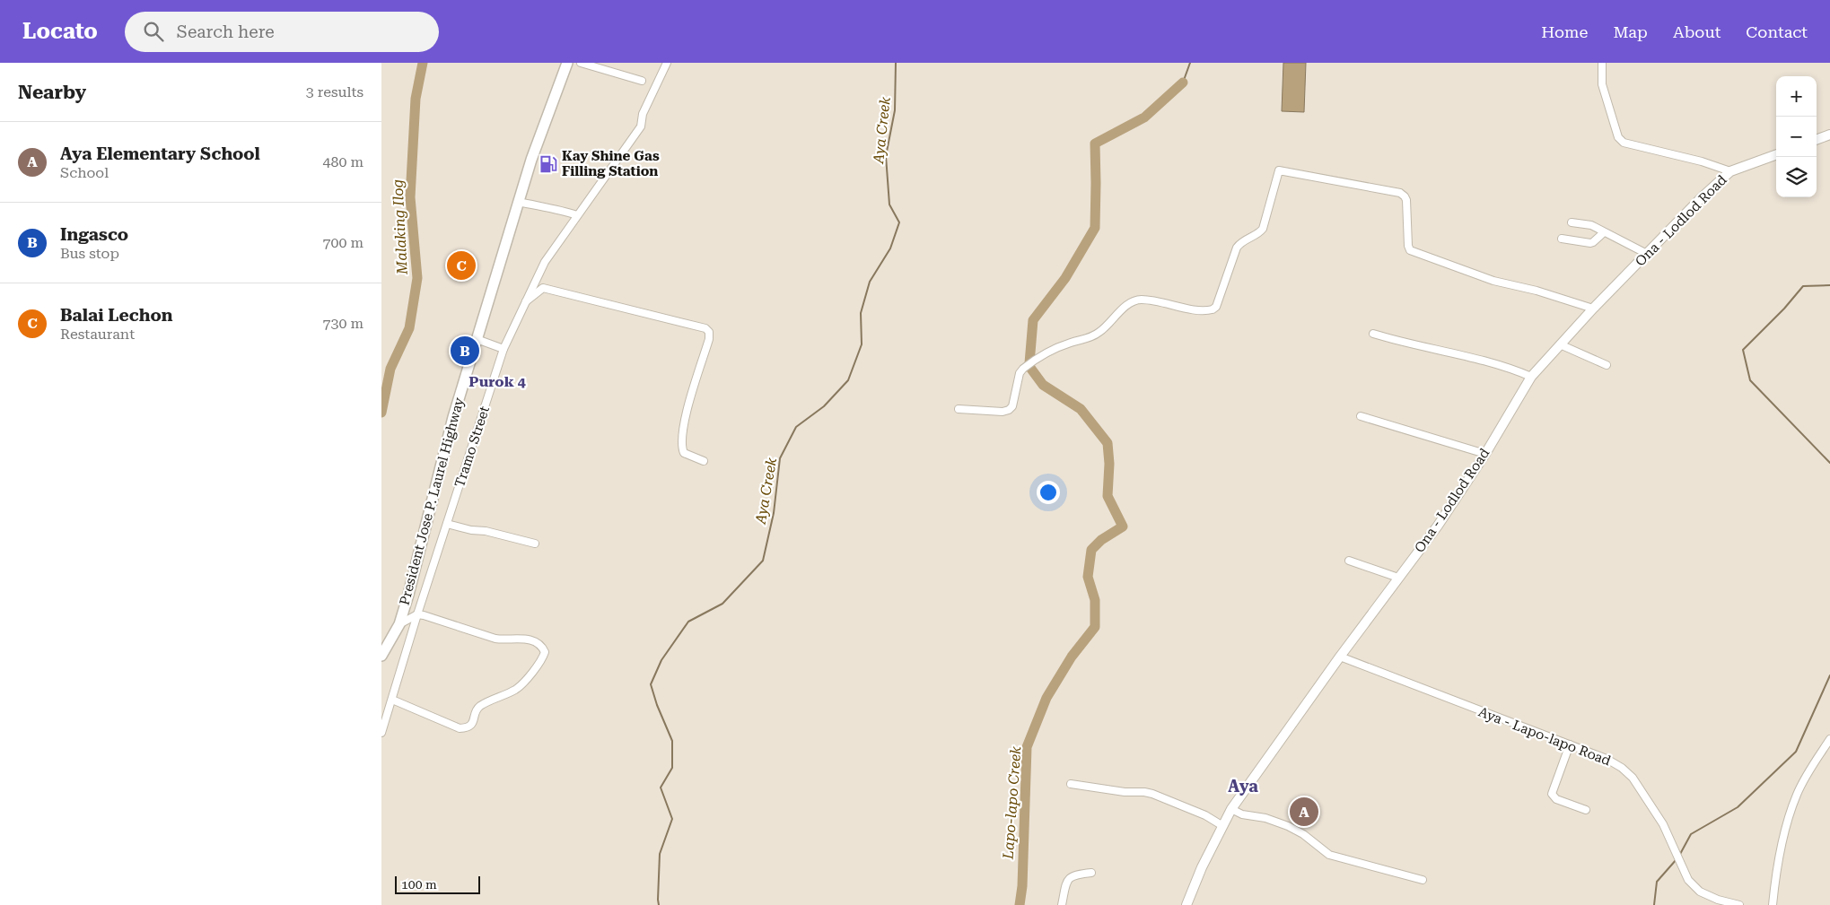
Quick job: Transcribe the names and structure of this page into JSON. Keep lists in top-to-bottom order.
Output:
{
  "streets": {
    "highway": ["President Jose P. Laurel Highway"],
    "main road": ["Ona - Lodlod Road"],
    "street": ["Tramo Street", "Aya - Lapo-lapo Road"]
  },
  "crossings": [
    ["Ona - Lodlod Road", "Aya - Lapo-lapo Road"]
  ],
  "districts": ["Purok 4", "Aya"],
  "water": ["Aya Creek", "Malaking Ilog", "Lapo-lapo Creek"],
  "places": {
    "fuel station": ["Kay Shine Gas Filling Station"]
  },
  "scale_bar": "100 m",
  "page": {
    "header": "Locato",
    "search": "Search here",
    "nav": [
      "Home",
      "Map",
      "About",
      "Contact"
    ],
    "heading": ["Nearby", "3 results"],
    "map_buttons": ["+", "−"],
    "list": [
      {
        "mark": "A",
        "name": "Aya Elementary School",
        "note": "School",
        "value": "480 m"
      },
      {
        "mark": "B",
        "name": "Ingasco",
        "note": "Bus stop",
        "value": "700 m"
      },
      {
        "mark": "C",
        "name": "Balai Lechon",
        "note": "Restaurant",
        "value": "730 m"
      }
    ],
    "pins": ["C", "B", "A"],
    "scale": "100 m"
  }
}
